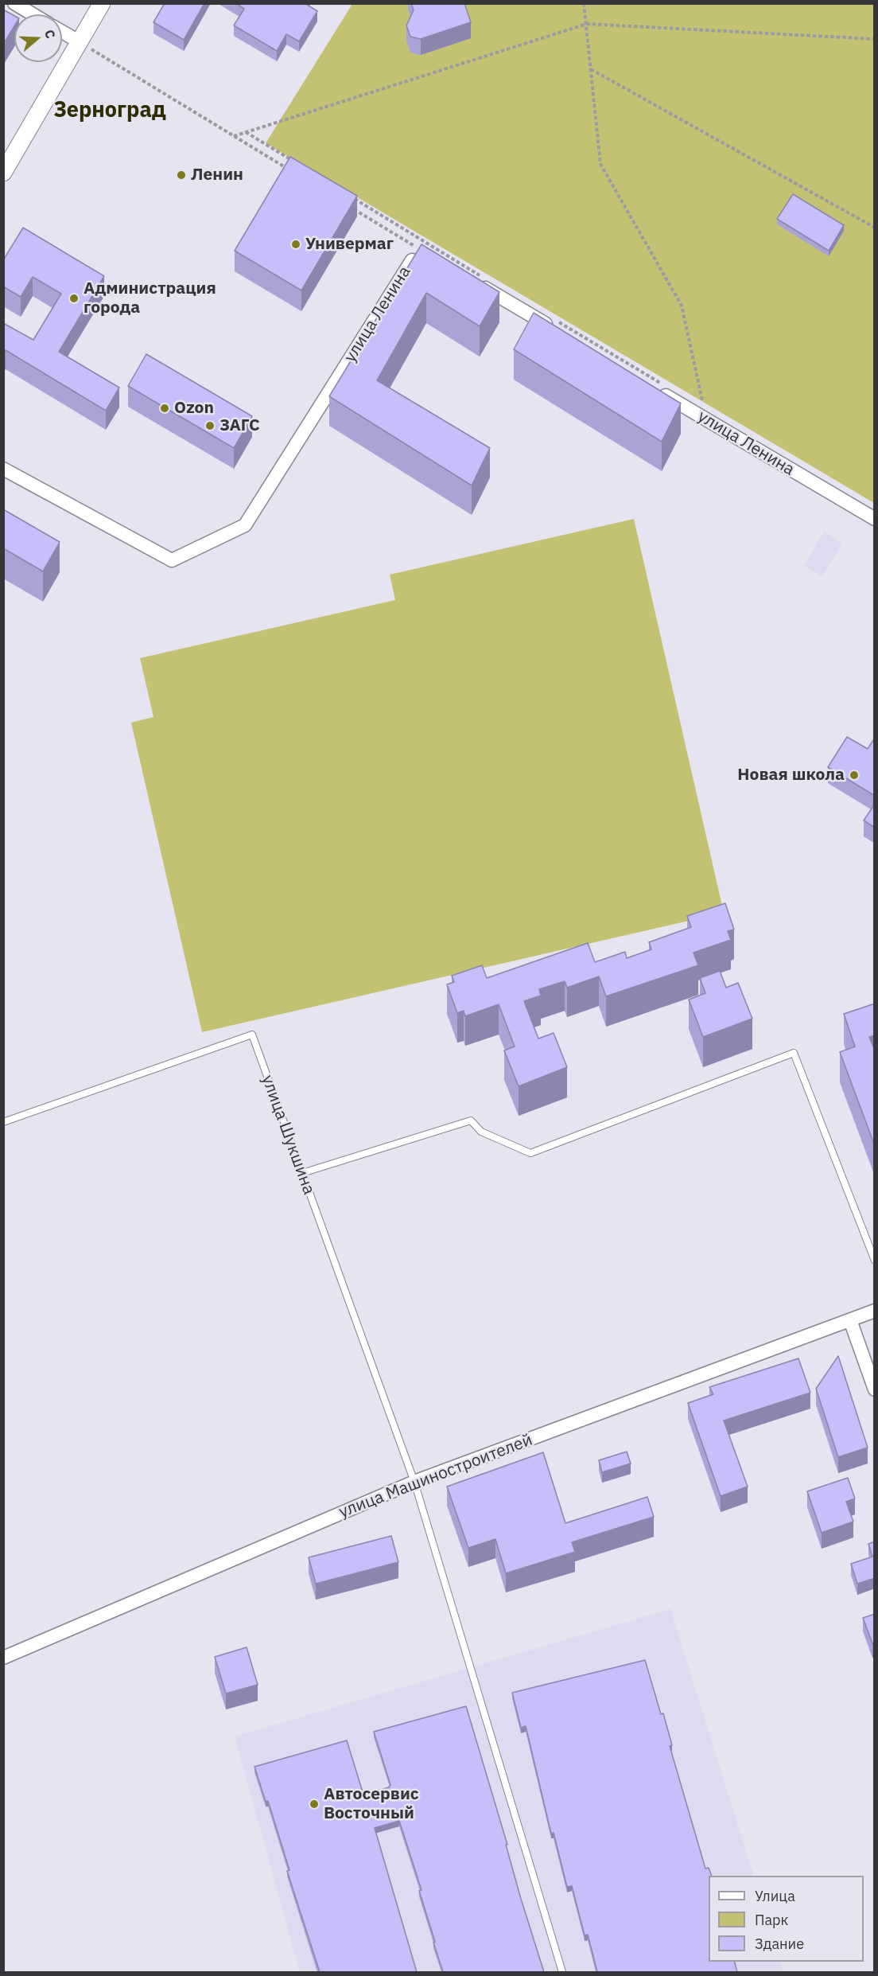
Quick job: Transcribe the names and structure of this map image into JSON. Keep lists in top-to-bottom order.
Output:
{
  "streets": {
    "street": ["улица Ленина", "улица Машиностроителей"],
    "lane": ["улица Шукшина"]
  },
  "crossings": [
    ["улица Шукшина", "улица Машиностроителей"]
  ],
  "districts": ["Зерноград"],
  "places": [
    "Ленин",
    "Универмаг",
    "Администрация города",
    "Ozon",
    "ЗАГС",
    "Новая школа",
    "Автосервис Восточный"
  ],
  "legend": ["Улица", "Парк", "Здание"],
  "north": "right"
}
